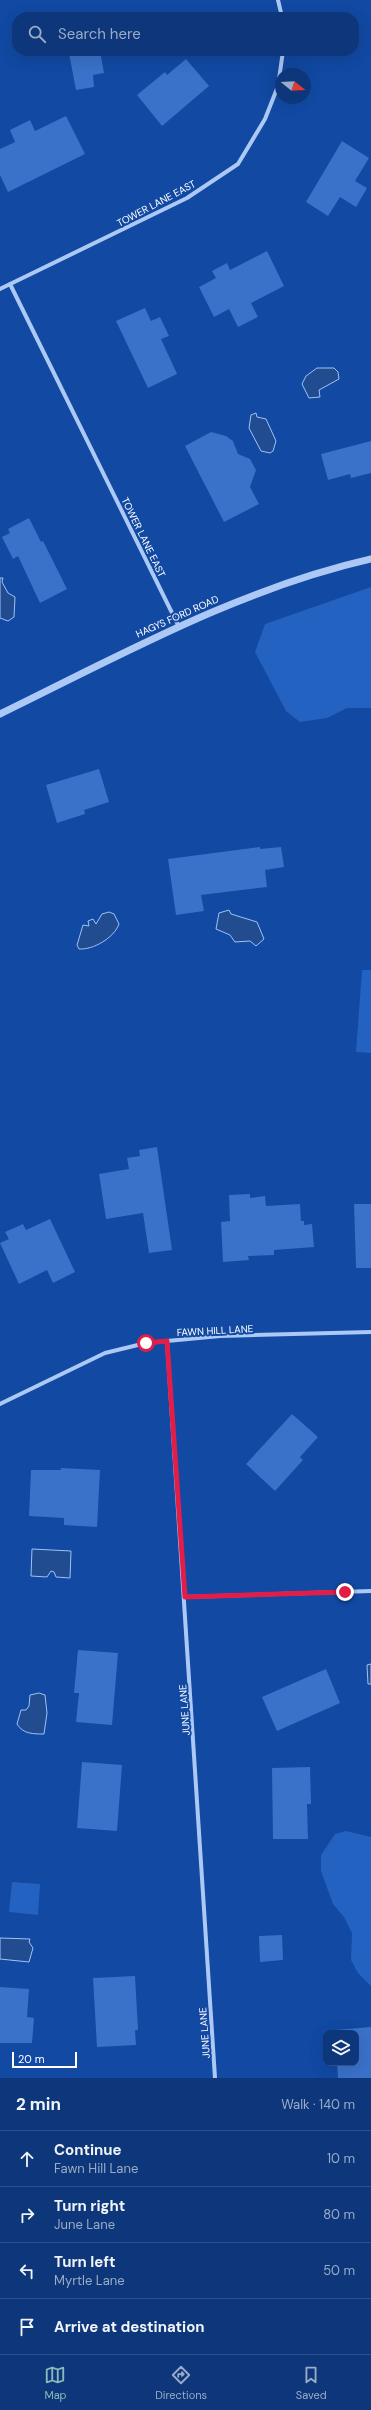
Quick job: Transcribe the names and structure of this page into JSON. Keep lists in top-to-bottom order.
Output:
{
  "streets": {
    "street": [
      "TOWER LANE EAST",
      "HAGYS FORD ROAD",
      "FAWN HILL LANE",
      "JUNE LANE"
    ]
  },
  "crossings": [
    ["TOWER LANE EAST", "HAGYS FORD ROAD"],
    ["FAWN HILL LANE", "JUNE LANE"]
  ],
  "scale_bar": "20 m",
  "north": "right",
  "page": {
    "search": "Search here",
    "scale": "20 m",
    "heading": ["2 min", "Walk · 140 m"],
    "list": [
      ["Continue", "Fawn Hill Lane", "10 m"],
      ["Turn right", "June Lane", "80 m"],
      ["Turn left", "Myrtle Lane", "50 m"],
      "Arrive at destination"
    ],
    "nav": ["Map", "Directions", "Saved"]
  }
}
